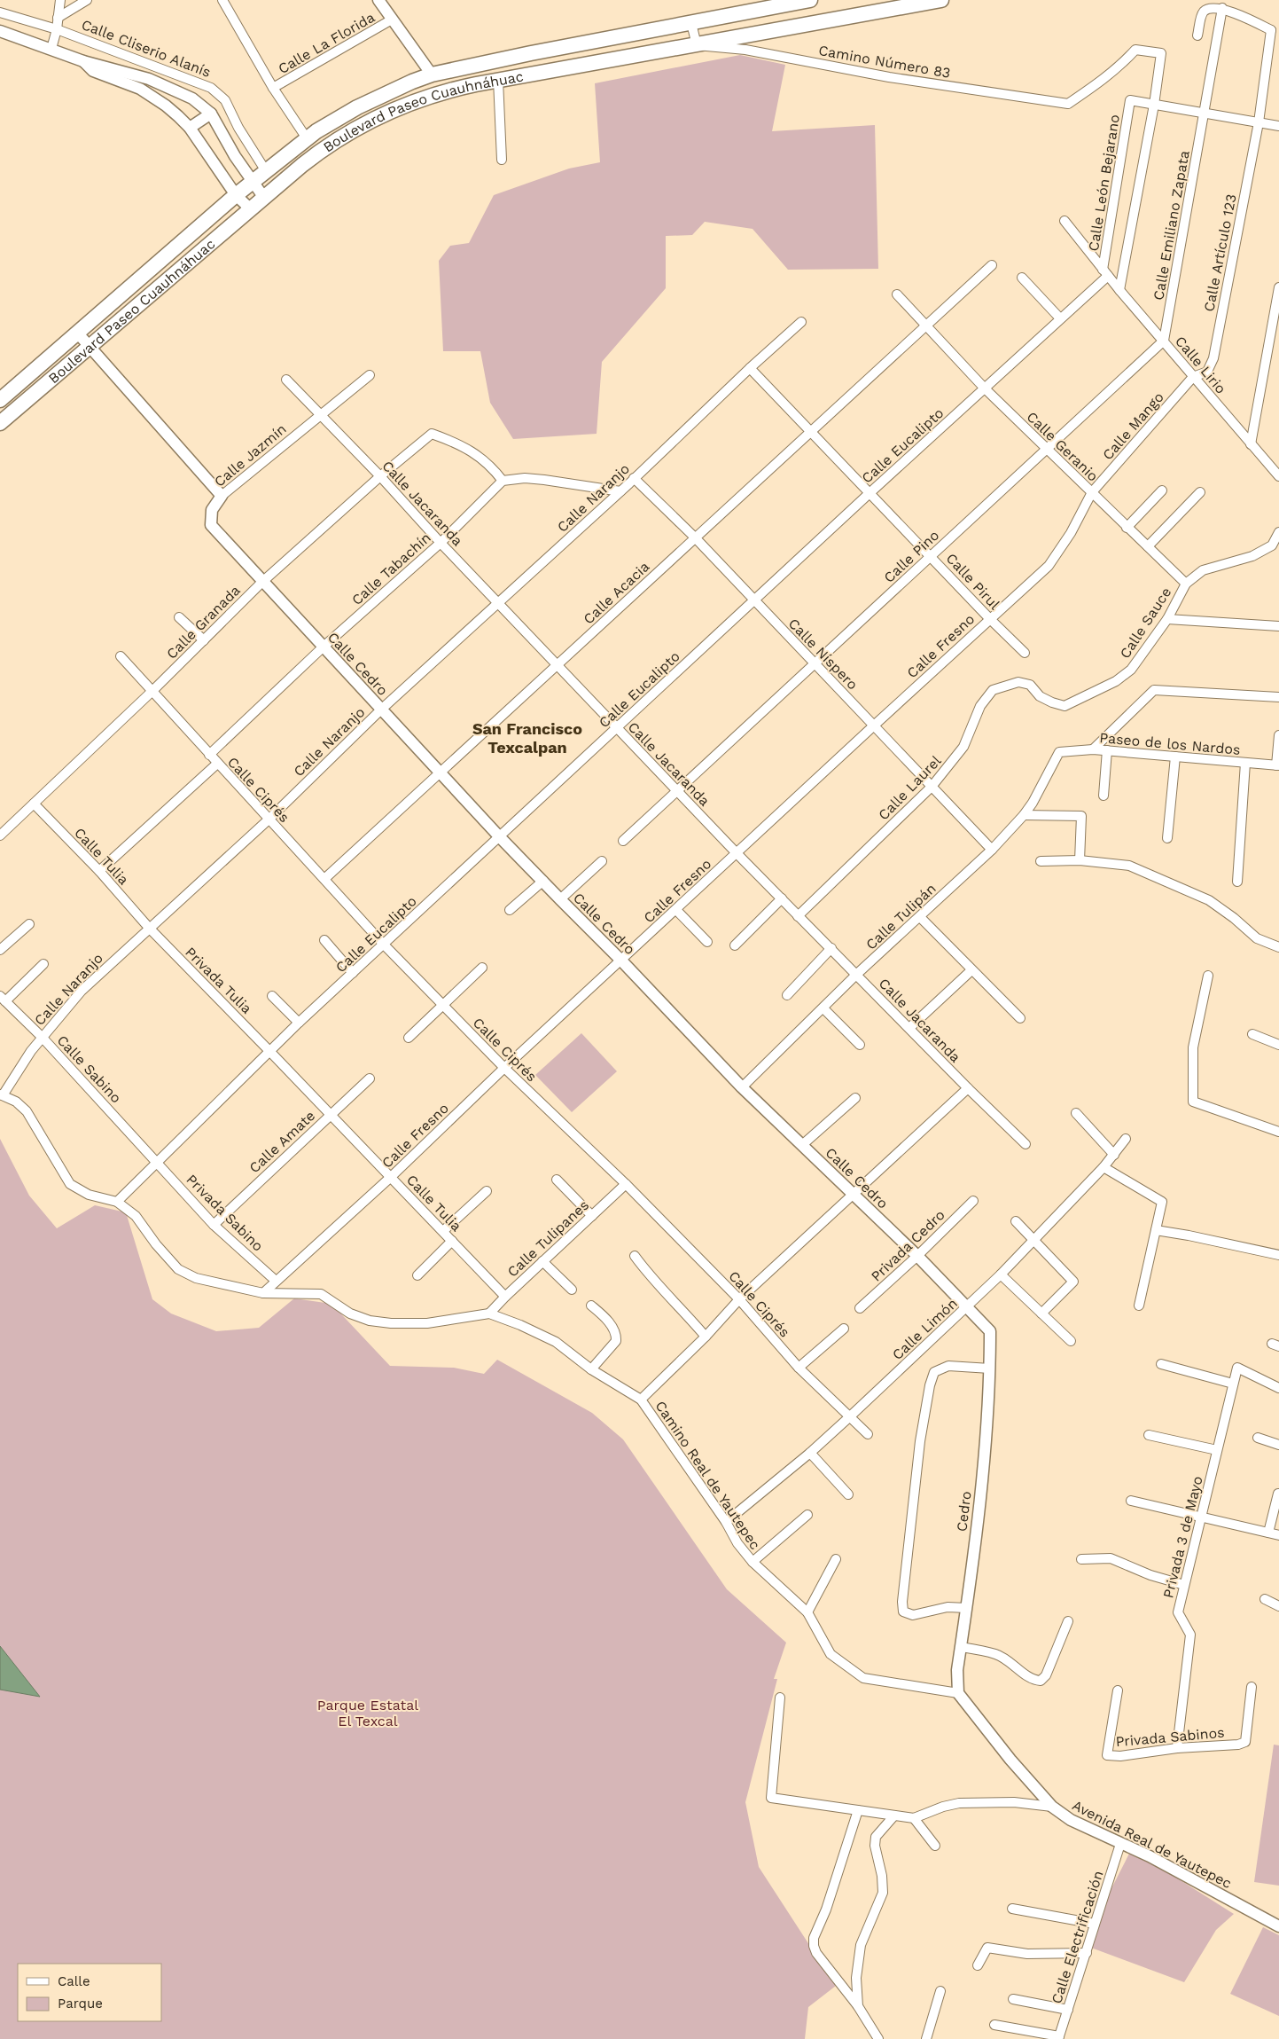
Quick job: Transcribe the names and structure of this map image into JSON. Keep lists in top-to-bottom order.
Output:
{
  "streets": {
    "main road": ["Boulevard Paseo Cuauhnáhuac"],
    "street": [
      "Calle La Florida",
      "Calle Cliserio Alanís",
      "Camino Número 83",
      "Calle León Bejarano",
      "Calle Emiliano Zapata",
      "Calle Artículo 123",
      "Calle Lirio",
      "Calle Mango",
      "Calle Eucalipto",
      "Calle Geranio",
      "Calle Jazmín",
      "Calle Naranjo",
      "Calle Jacaranda",
      "Calle Pino",
      "Calle Tabachín",
      "Calle Pirul",
      "Calle Acacia",
      "Calle Granada",
      "Calle Sauce",
      "Calle Fresno",
      "Calle Níspero",
      "Calle Cedro",
      "Paseo de los Nardos",
      "Calle Laurel",
      "Calle Ciprés",
      "Calle Tulia",
      "Calle Tulipán",
      "Privada Tulia",
      "Calle Sabino",
      "Calle Amate",
      "Privada Sabino",
      "Calle Tulipanes",
      "Privada Cedro",
      "Calle Limón",
      "Camino Real de Yautepec",
      "Cedro",
      "Privada 3 de Mayo",
      "Privada Sabinos",
      "Avenida Real de Yautepec",
      "Calle Electrificación"
    ]
  },
  "crossings": [
    ["Calle Cliserio Alanís", "Boulevard Paseo Cuauhnáhuac"],
    ["Camino Número 83", "Boulevard Paseo Cuauhnáhuac"],
    ["Camino Número 83", "Calle León Bejarano"],
    ["Calle León Bejarano", "Calle Lirio"],
    ["Calle León Bejarano", "Calle Eucalipto"],
    ["Calle Emiliano Zapata", "Calle Lirio"],
    ["Calle Emiliano Zapata", "Calle Pino"],
    ["Calle Artículo 123", "Calle Lirio"],
    ["Calle Artículo 123", "Calle Mango"],
    ["Calle Lirio", "Calle Mango"],
    ["Calle Lirio", "Calle Eucalipto"],
    ["Calle Lirio", "Calle Pino"],
    ["Calle Mango", "Calle Geranio"],
    ["Calle Mango", "Calle Fresno"],
    ["Calle Eucalipto", "Calle Geranio"],
    ["Calle Eucalipto", "Calle Jacaranda"],
    ["Calle Eucalipto", "Calle Pirul"],
    ["Calle Eucalipto", "Calle Níspero"],
    ["Calle Eucalipto", "Calle Cedro"],
    ["Calle Eucalipto", "Calle Ciprés"],
    ["Calle Eucalipto", "Calle Tulia"],
    ["Calle Eucalipto", "Privada Tulia"],
    ["Calle Eucalipto", "Calle Sabino"],
    ["Calle Eucalipto", "Privada Sabino"],
    ["Calle Eucalipto", "Camino Real de Yautepec"],
    ["Calle Geranio", "Calle Pino"],
    ["Calle Geranio", "Calle Acacia"],
    ["Calle Geranio", "Calle Sauce"],
    ["Calle Geranio", "Calle Fresno"],
    ["Calle Jazmín", "Calle Jacaranda"],
    ["Calle Jazmín", "Calle Cedro"],
    ["Calle Naranjo", "Calle Jacaranda"],
    ["Calle Naranjo", "Calle Pirul"],
    ["Calle Naranjo", "Calle Níspero"],
    ["Calle Naranjo", "Calle Cedro"],
    ["Calle Naranjo", "Calle Ciprés"],
    ["Calle Naranjo", "Calle Tulia"],
    ["Calle Naranjo", "Privada Tulia"],
    ["Calle Naranjo", "Calle Sabino"],
    ["Calle Naranjo", "Camino Real de Yautepec"],
    ["Calle Jacaranda", "Calle Pino"],
    ["Calle Jacaranda", "Calle Tabachín"],
    ["Calle Jacaranda", "Calle Acacia"],
    ["Calle Jacaranda", "Calle Granada"],
    ["Calle Jacaranda", "Calle Fresno"],
    ["Calle Jacaranda", "Calle Laurel"],
    ["Calle Jacaranda", "Calle Tulipán"],
    ["Calle Pino", "Calle Pirul"],
    ["Calle Pino", "Calle Níspero"],
    ["Calle Tabachín", "Calle Granada"],
    ["Calle Tabachín", "Calle Cedro"],
    ["Calle Tabachín", "Calle Ciprés"],
    ["Calle Pirul", "Calle Acacia"],
    ["Calle Pirul", "Calle Fresno"],
    ["Calle Acacia", "Calle Níspero"],
    ["Calle Acacia", "Calle Cedro"],
    ["Calle Acacia", "Calle Ciprés"],
    ["Calle Granada", "Calle Cedro"],
    ["Calle Granada", "Calle Ciprés"],
    ["Calle Granada", "Calle Tulia"],
    ["Calle Sauce", "Calle Laurel"],
    ["Calle Fresno", "Calle Níspero"],
    ["Calle Fresno", "Calle Cedro"],
    ["Calle Fresno", "Calle Ciprés"],
    ["Calle Fresno", "Calle Tulia"],
    ["Calle Fresno", "Privada Sabino"],
    ["Calle Fresno", "Camino Real de Yautepec"],
    ["Calle Níspero", "Calle Laurel"],
    ["Calle Níspero", "Calle Tulipán"],
    ["Calle Cedro", "Calle Tulipán"],
    ["Calle Cedro", "Privada Cedro"],
    ["Calle Cedro", "Calle Limón"],
    ["Calle Cedro", "Cedro"],
    ["Paseo de los Nardos", "Calle Tulipán"],
    ["Calle Ciprés", "Calle Tulipanes"],
    ["Calle Ciprés", "Calle Limón"],
    ["Calle Tulia", "Privada Tulia"],
    ["Calle Tulia", "Calle Amate"],
    ["Calle Tulia", "Calle Tulipanes"],
    ["Calle Sabino", "Privada Sabino"],
    ["Calle Amate", "Privada Sabino"],
    ["Calle Tulipanes", "Camino Real de Yautepec"],
    ["Calle Limón", "Camino Real de Yautepec"],
    ["Camino Real de Yautepec", "Cedro"],
    ["Camino Real de Yautepec", "Avenida Real de Yautepec"],
    ["Cedro", "Avenida Real de Yautepec"],
    ["Privada 3 de Mayo", "Privada Sabinos"],
    ["Avenida Real de Yautepec", "Calle Electrificación"]
  ],
  "districts": ["San Francisco Texcalpan"],
  "parks": ["Parque Estatal El Texcal"],
  "legend": ["Calle", "Parque"]
}
